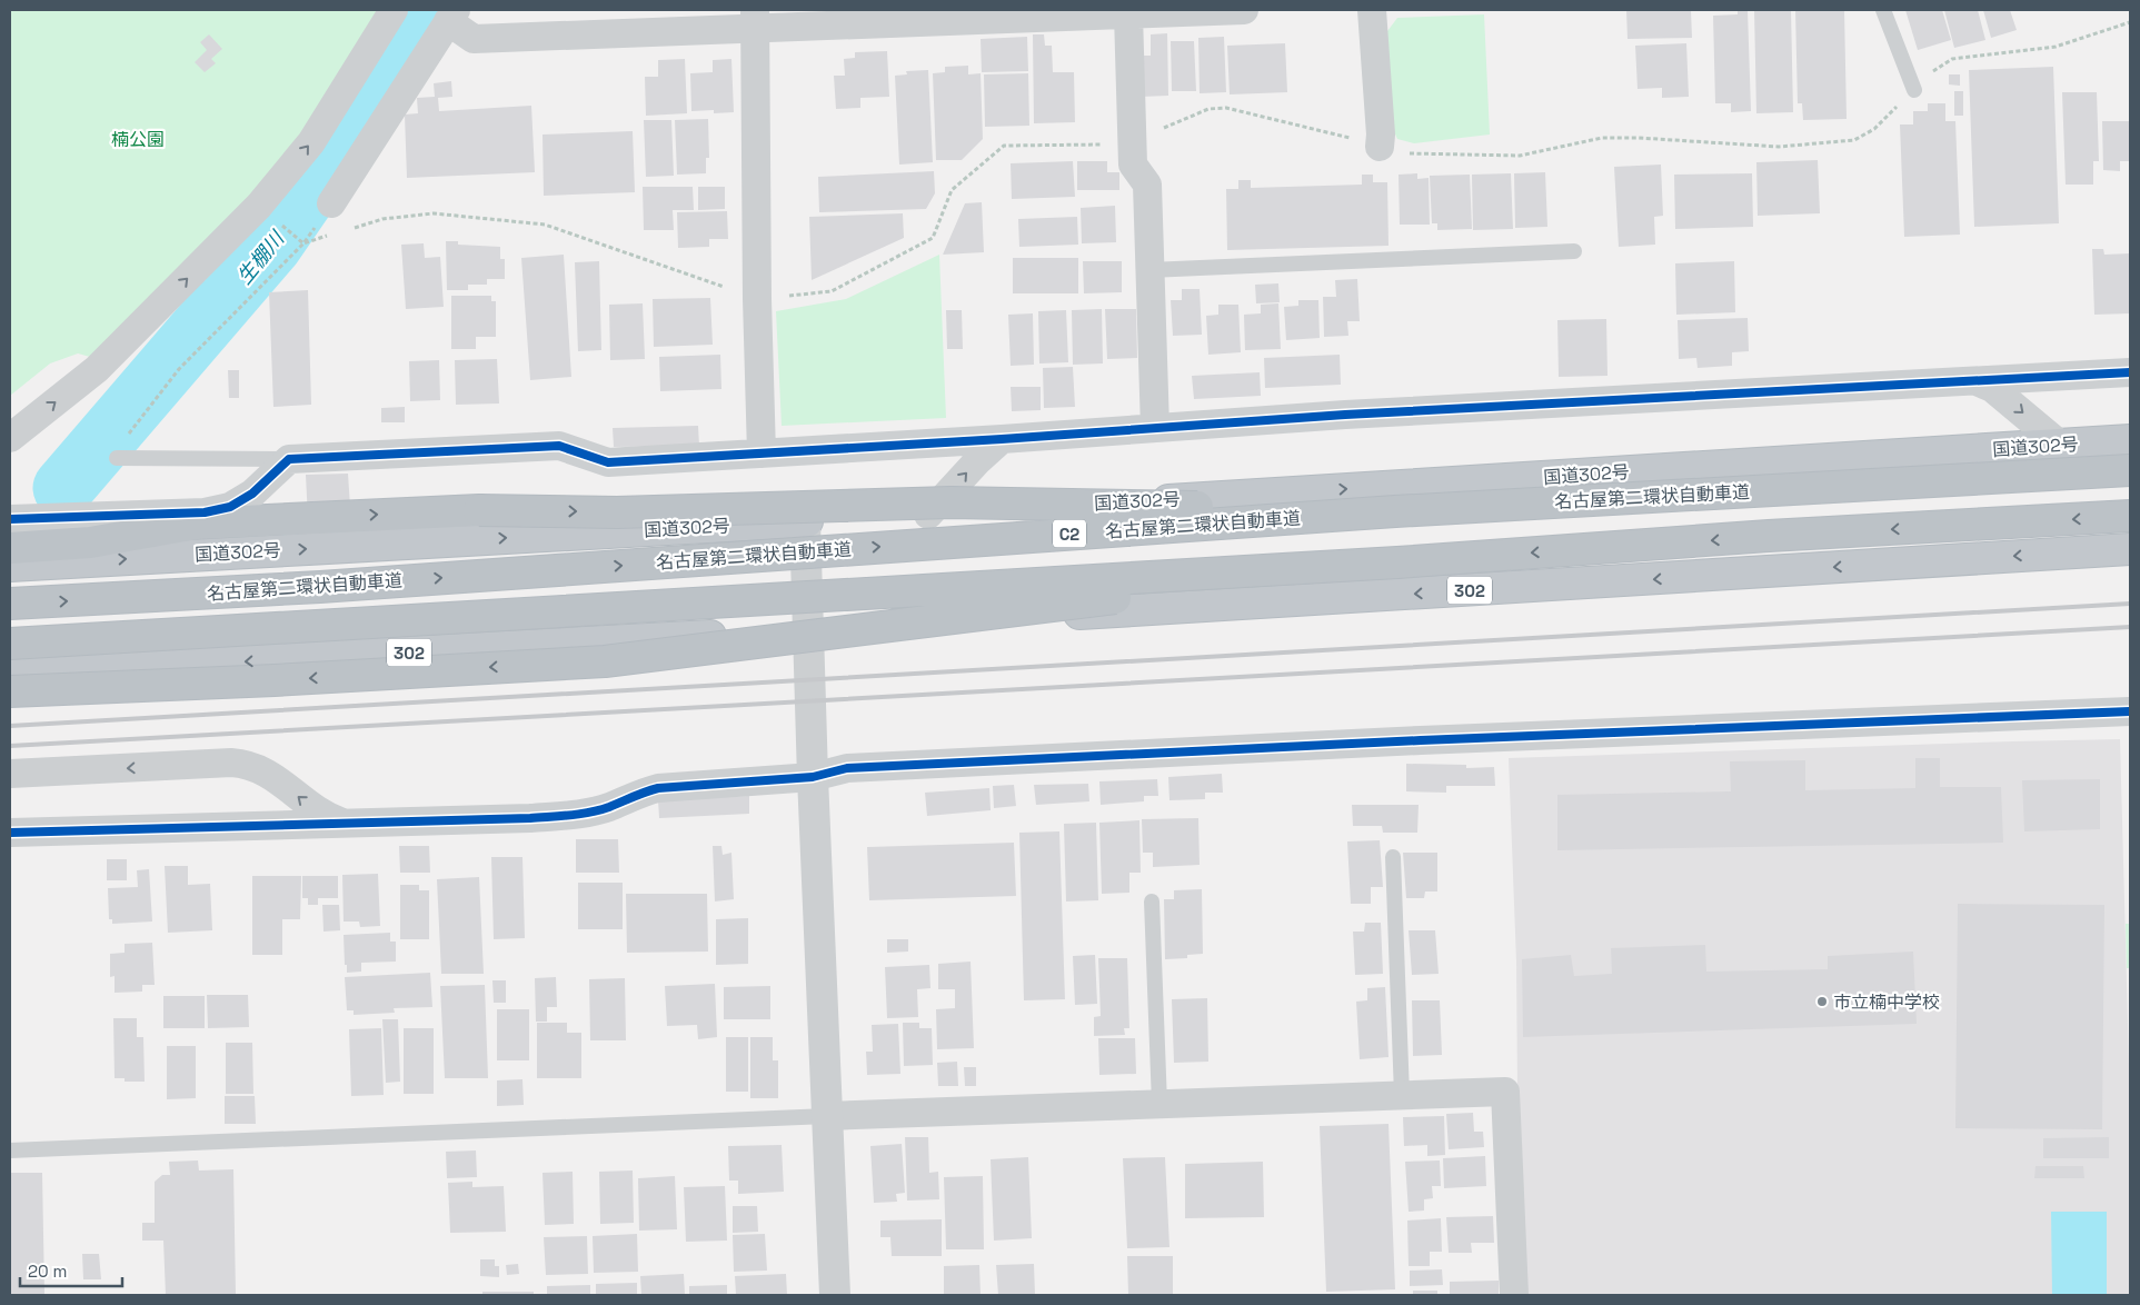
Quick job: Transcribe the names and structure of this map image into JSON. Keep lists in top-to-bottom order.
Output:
{
  "streets": {
    "highway": [
      "国道302号",
      "名古屋第二環状自動車道",
      "C2",
      "302"
    ]
  },
  "water": ["生棚川"],
  "parks": ["楠公園"],
  "places": ["市立楠中学校"],
  "scale_bar": "20 m"
}
